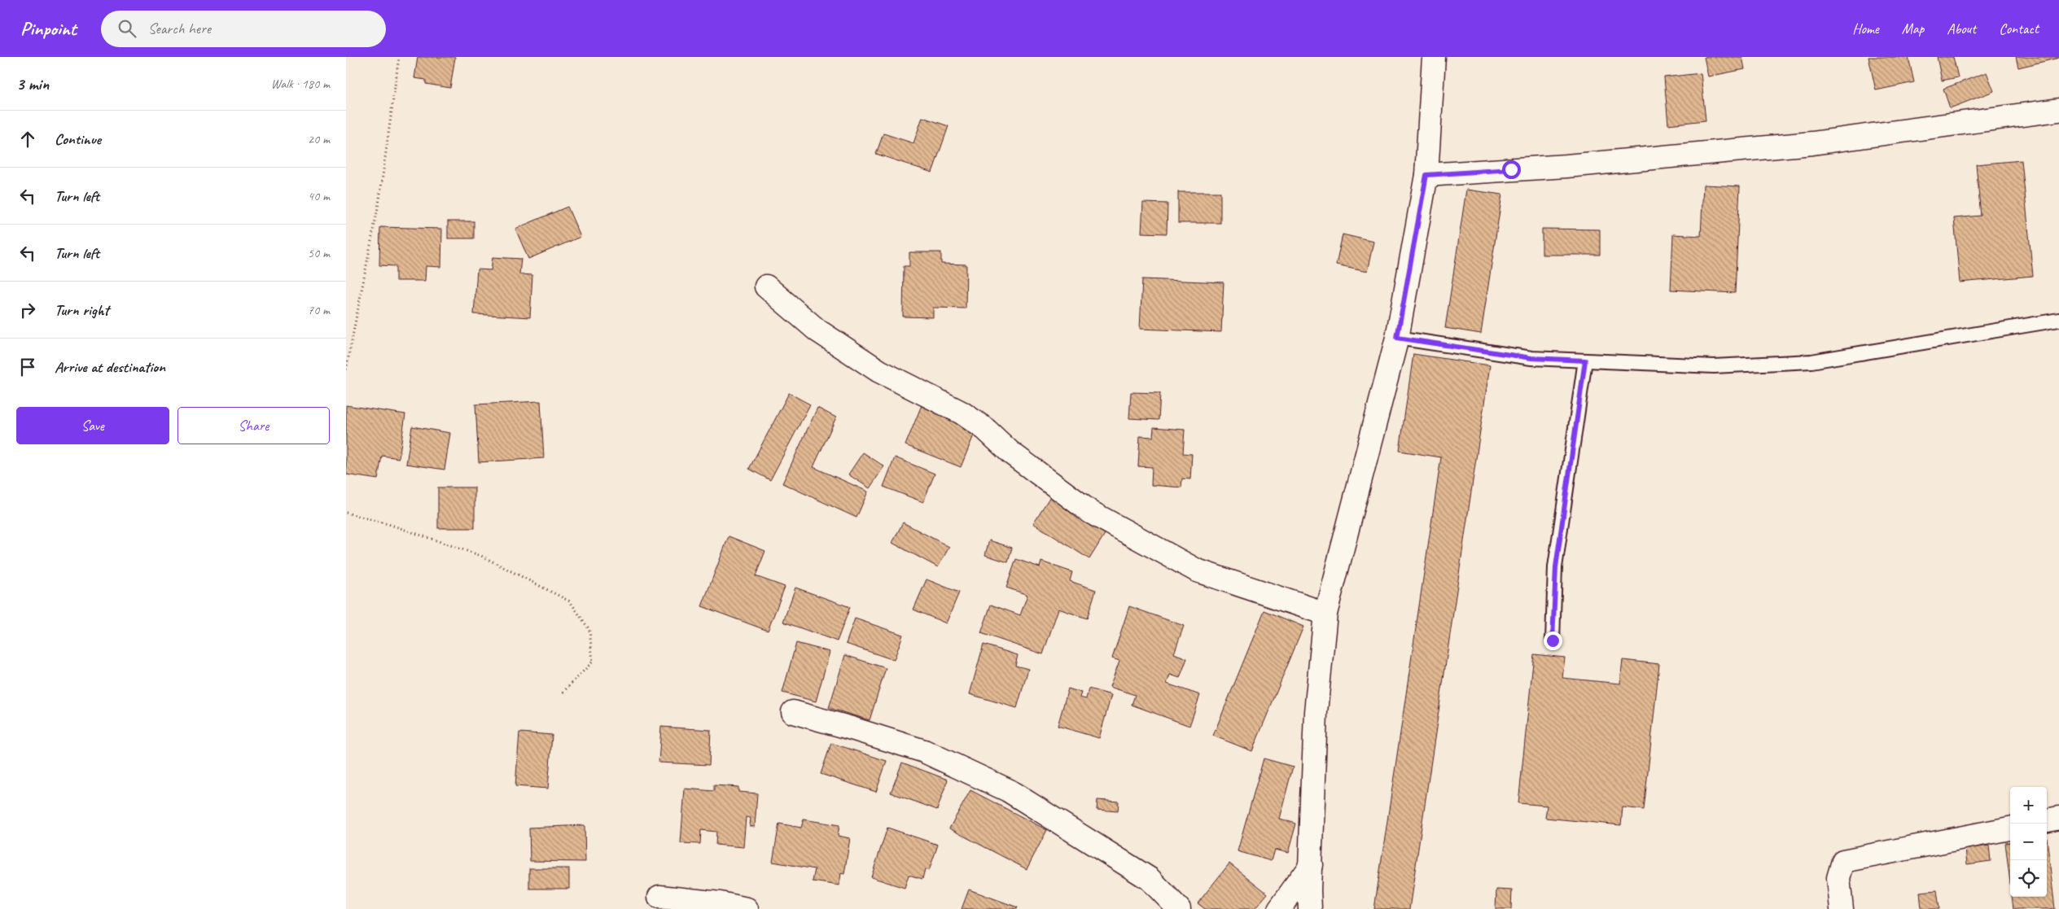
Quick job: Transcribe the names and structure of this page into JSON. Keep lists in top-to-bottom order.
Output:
{
  "page": {
    "header": "Pinpoint",
    "search": "Search here",
    "nav": [
      "Home",
      "Map",
      "About",
      "Contact"
    ],
    "heading": ["3 min", "Walk · 180 m"],
    "list": [
      ["Continue", "20 m"],
      ["Turn left", "40 m"],
      ["Turn left", "50 m"],
      ["Turn right", "70 m"],
      "Arrive at destination"
    ],
    "buttons": ["Save", "Share"],
    "map_buttons": ["+", "−"]
  }
}
